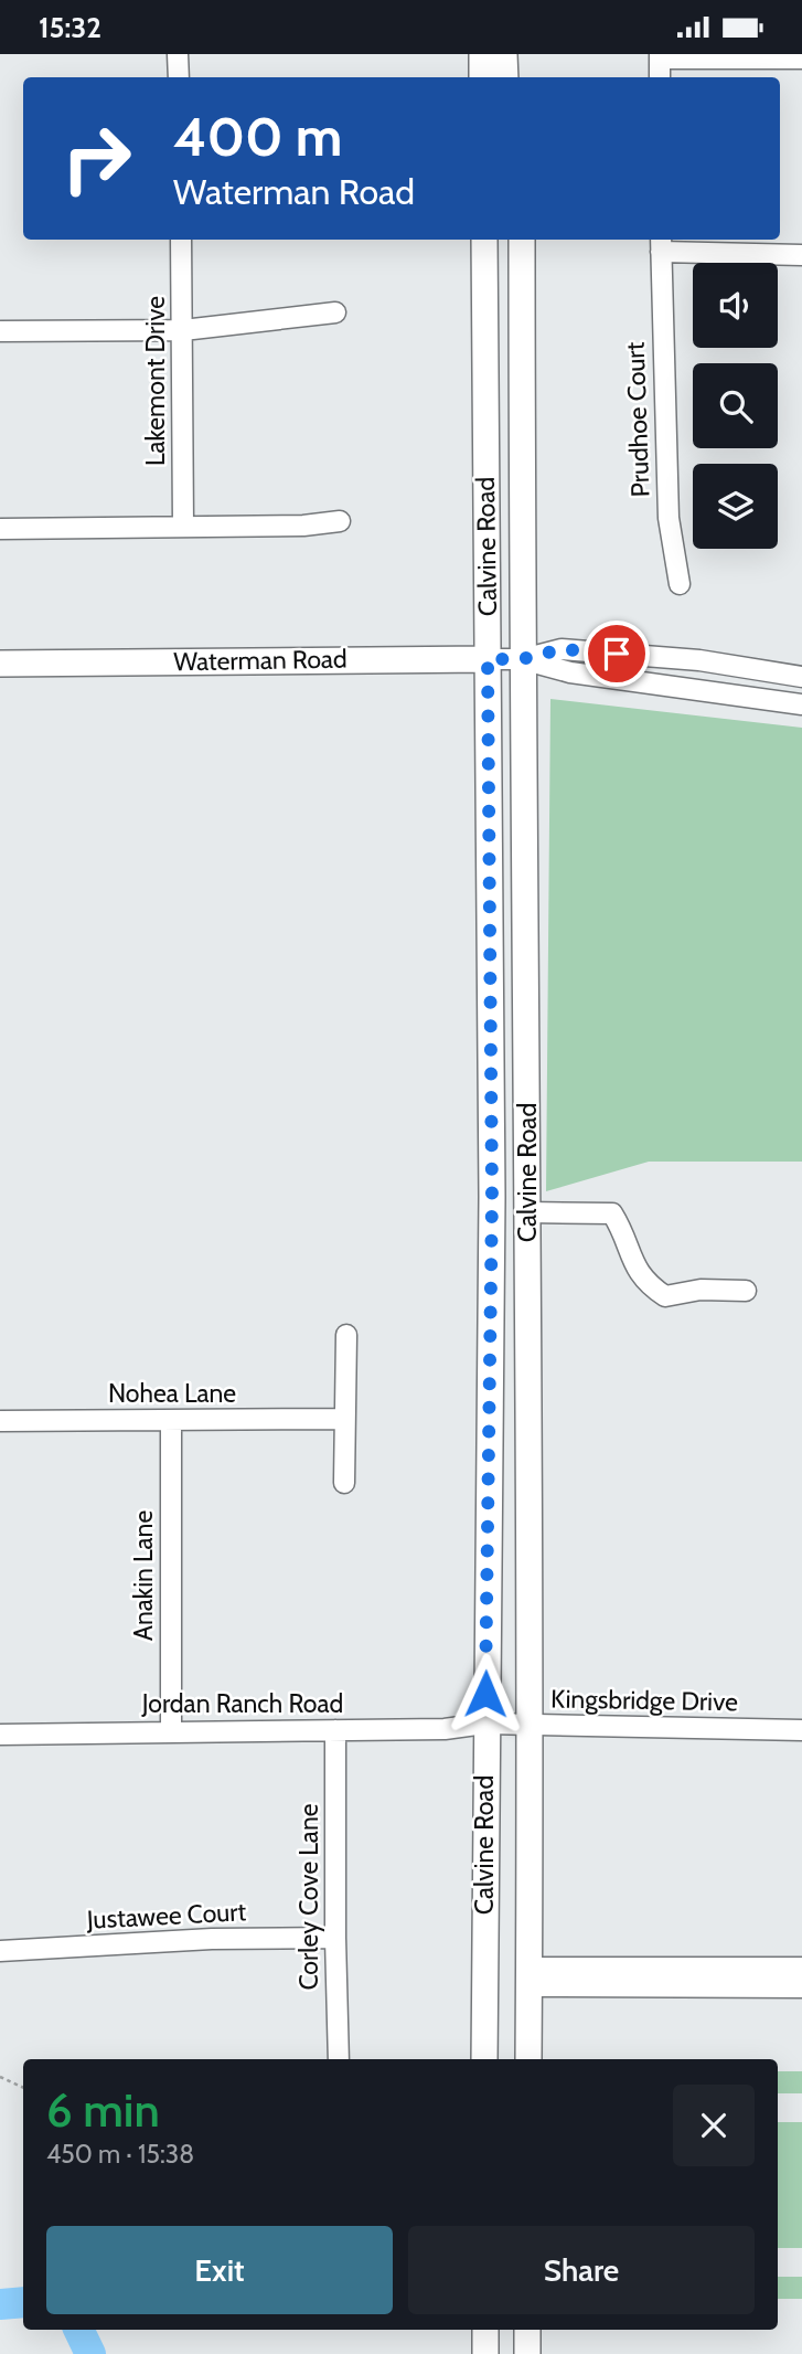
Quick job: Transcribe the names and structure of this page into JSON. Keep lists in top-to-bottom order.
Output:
{
  "streets": {
    "main road": ["Calvine Road", "Waterman Road"],
    "street": [
      "Lakemont Drive",
      "Prudhoe Court",
      "Nohea Lane",
      "Anakin Lane",
      "Kingsbridge Drive",
      "Jordan Ranch Road",
      "Corley Cove Lane",
      "Justawee Court"
    ]
  },
  "crossings": [
    ["Calvine Road", "Waterman Road"],
    ["Calvine Road", "Kingsbridge Drive"],
    ["Calvine Road", "Jordan Ranch Road"],
    ["Nohea Lane", "Anakin Lane"],
    ["Anakin Lane", "Jordan Ranch Road"],
    ["Kingsbridge Drive", "Jordan Ranch Road"],
    ["Jordan Ranch Road", "Corley Cove Lane"],
    ["Corley Cove Lane", "Justawee Court"]
  ],
  "page": {
    "status": "15:32",
    "turn": ["400 m", "Waterman Road"],
    "heading": ["6 min", "450 m · 15:38"],
    "buttons": ["Exit", "Share"]
  }
}
